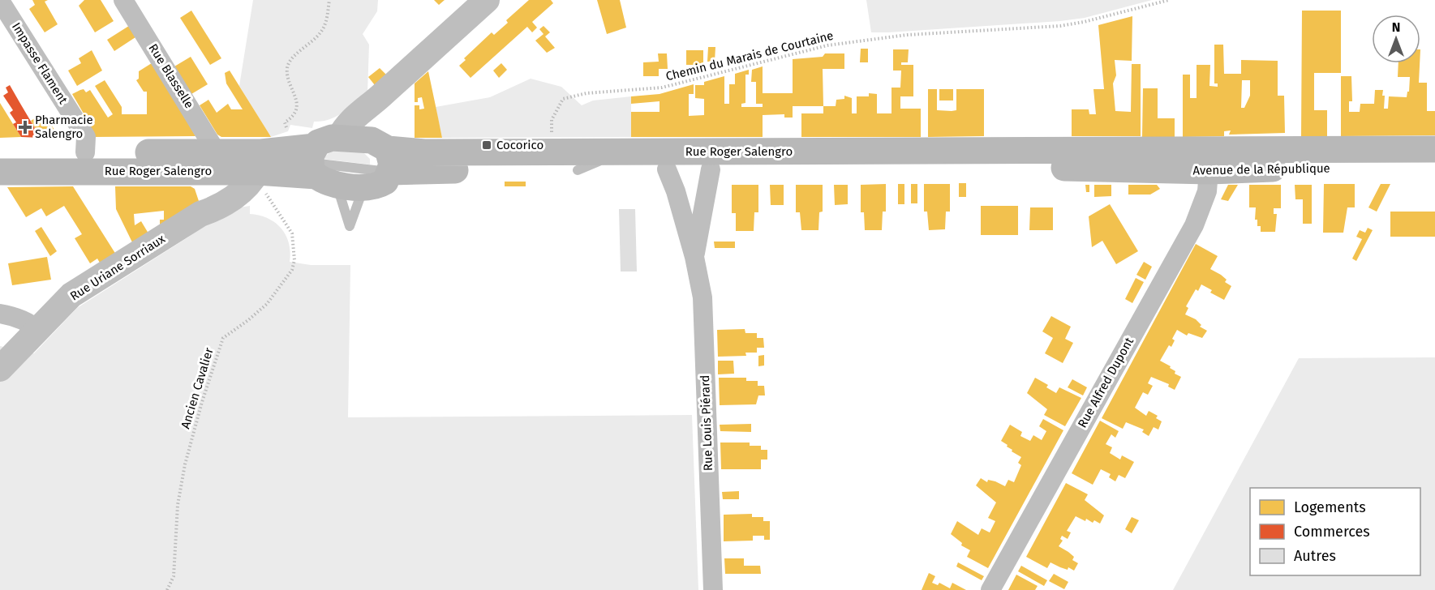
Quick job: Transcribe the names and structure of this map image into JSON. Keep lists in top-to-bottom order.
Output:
{
  "streets": {
    "main road": ["Rue Roger Salengro", "Avenue de la République"],
    "street": [
      "Impasse Flament",
      "Rue Blasselle",
      "Rue Uriane Sorriaux",
      "Rue Alfred Dupont",
      "Rue Louis Piérard"
    ],
    "path": ["Chemin du Marais de Courtaine", "Ancien Cavalier"]
  },
  "crossings": [
    ["Chemin du Marais de Courtaine", "Rue Roger Salengro"],
    ["Impasse Flament", "Rue Roger Salengro"],
    ["Rue Blasselle", "Rue Roger Salengro"],
    ["Rue Blasselle", "Rue Uriane Sorriaux"],
    ["Rue Roger Salengro", "Avenue de la République"],
    ["Rue Roger Salengro", "Rue Uriane Sorriaux"],
    ["Rue Roger Salengro", "Rue Louis Piérard"],
    ["Avenue de la République", "Rue Alfred Dupont"]
  ],
  "places": {
    "health": ["Pharmacie Salengro"],
    "transit": ["Cocorico"]
  },
  "legend": ["Logements", "Commerces", "Autres"],
  "north": "top"
}
